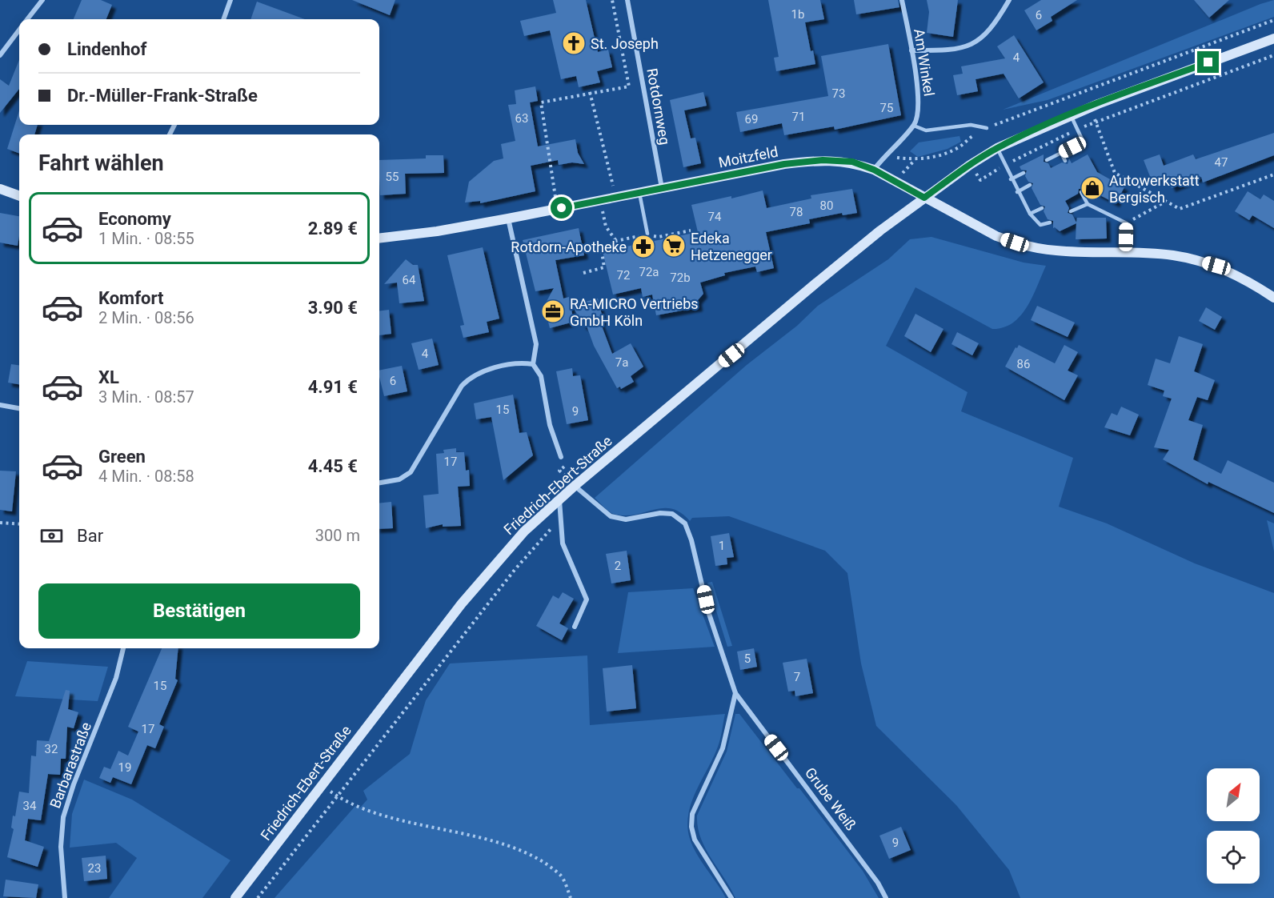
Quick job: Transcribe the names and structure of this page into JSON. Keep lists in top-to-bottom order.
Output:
{
  "streets": {
    "main road": ["Moitzfeld", "Friedrich-Ebert-Straße"],
    "street": [
      "Am Winkel",
      "Rotdornweg",
      "Barbarastraße",
      "Grube Weiß"
    ]
  },
  "crossings": [
    ["Rotdornweg", "Moitzfeld"],
    ["Moitzfeld", "Friedrich-Ebert-Straße"],
    ["Friedrich-Ebert-Straße", "Grube Weiß"]
  ],
  "places": {
    "church": ["St. Joseph"],
    "shop": ["Autowerkstatt Bergisch"],
    "supermarket": ["Edeka Hetzenegger"],
    "pharmacy": ["Rotdorn-Apotheke"],
    "office": ["RA-MICRO Vertriebs GmbH Köln"]
  },
  "house_numbers": [
    "1b",
    "6",
    "4",
    "73",
    "75",
    "71",
    "63",
    "69",
    "47",
    "55",
    "80",
    "78",
    "74",
    "72a",
    "72",
    "72b",
    "64",
    "4",
    "7a",
    "86",
    "6",
    "15",
    "9",
    "17",
    "1",
    "2",
    "5",
    "7",
    "15",
    "17",
    "32",
    "19",
    "34",
    "9",
    "23"
  ],
  "north": "top right",
  "page": {
    "banner": ["Lindenhof", "Dr.-Müller-Frank-Straße"],
    "heading": "Fahrt wählen",
    "list": [
      {
        "name": "Economy",
        "note": "1 Min. · 08:55",
        "value": "2.89 €"
      },
      {
        "name": "Komfort",
        "note": "2 Min. · 08:56",
        "value": "3.90 €"
      },
      {
        "name": "XL",
        "note": "3 Min. · 08:57",
        "value": "4.91 €"
      },
      {
        "name": "Green",
        "note": "4 Min. · 08:58",
        "value": "4.45 €"
      }
    ],
    "pay": ["Bar", "300 m"],
    "buttons": "Bestätigen"
  }
}
